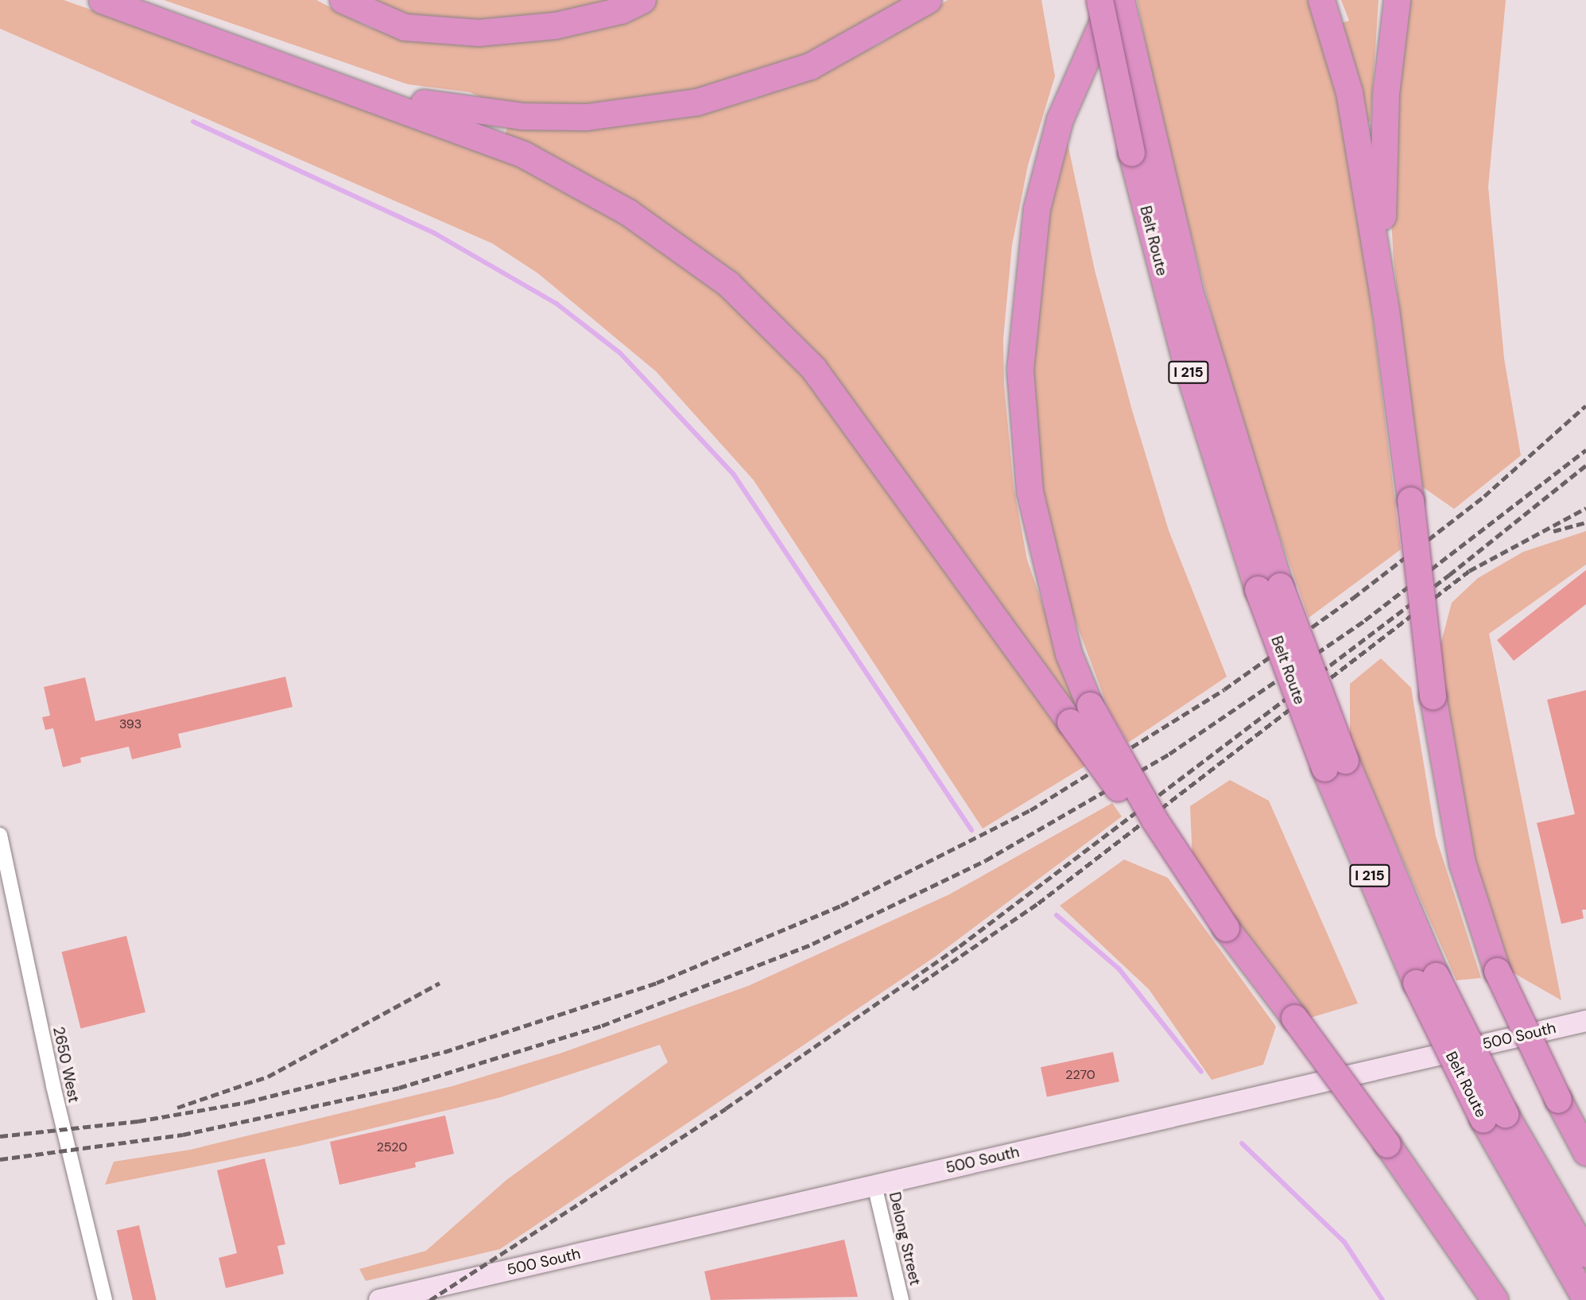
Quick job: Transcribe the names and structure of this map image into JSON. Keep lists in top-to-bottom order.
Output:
{
  "streets": {
    "highway": ["Belt Route", "I 215"],
    "street": ["500 South", "2650 West", "Delong Street"]
  },
  "crossings": [
    ["500 South", "Delong Street"]
  ],
  "house_numbers": ["393", "2270", "2520"]
}
